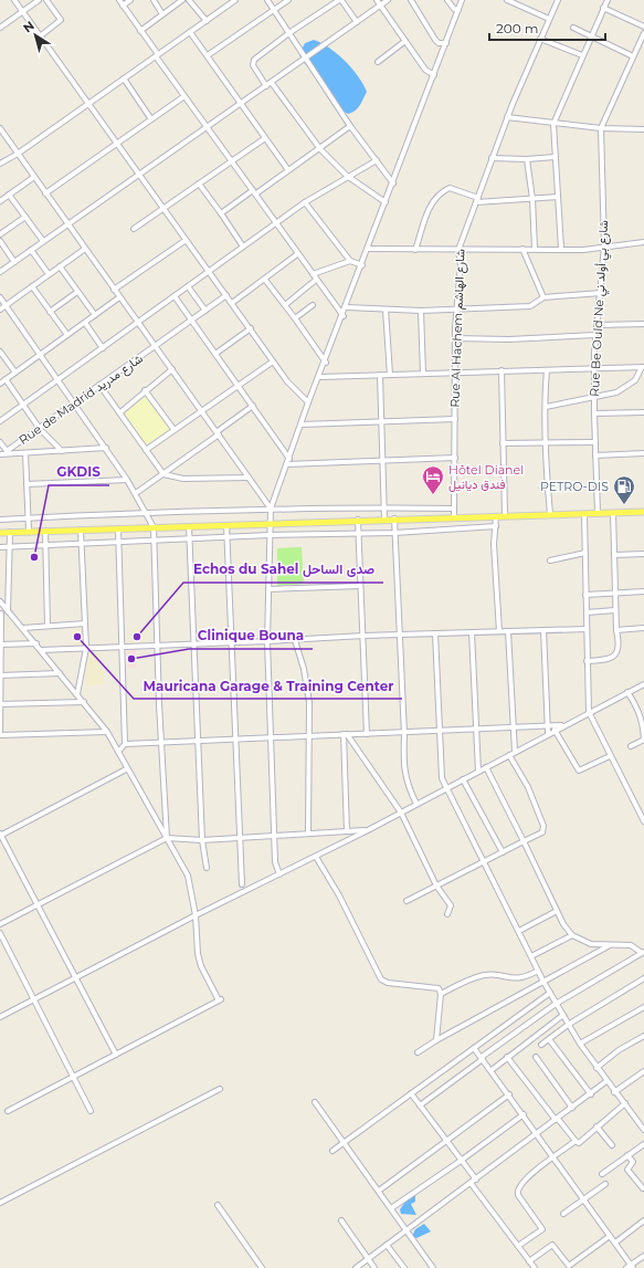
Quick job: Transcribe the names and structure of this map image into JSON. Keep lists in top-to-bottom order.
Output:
{
  "streets": {
    "street": ["Rue Be Ould Ne شارع بي أولد ني", "Rue Al Hachem شارع الهاشم", "Rue de Madrid شارع مدريد"]
  },
  "places": {
    "hotel": ["Hôtel Dianel فندق ديانيل"],
    "fuel station": ["PETRO-DIS"],
    "other": [
      "GKDIS",
      "Mauricana Garage & Training Center",
      "Echos du Sahel صدى الساحل",
      "Clinique Bouna"
    ]
  },
  "scale_bar": "200 m",
  "north": "top left"
}
